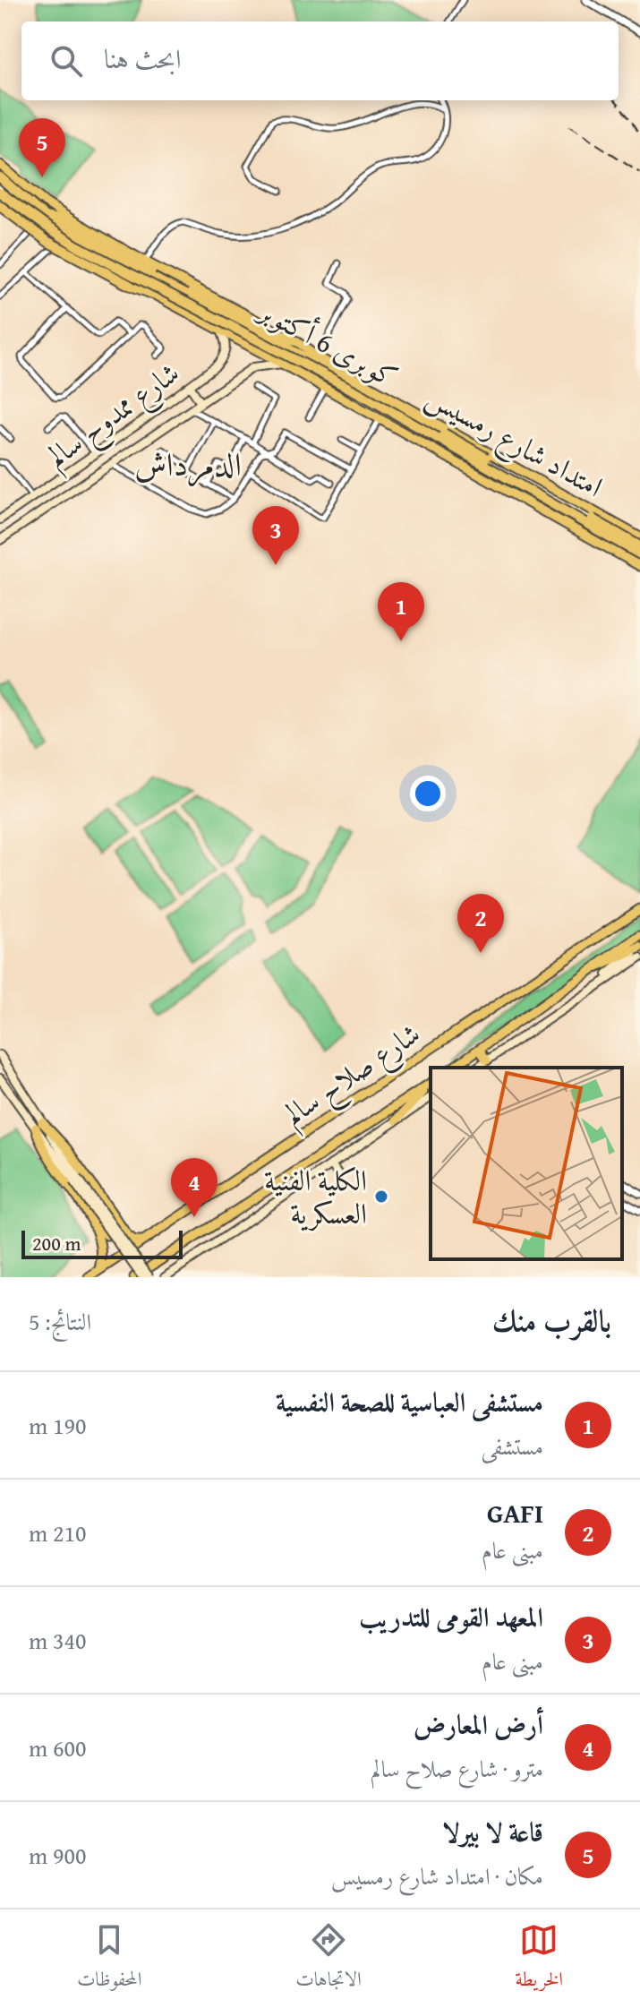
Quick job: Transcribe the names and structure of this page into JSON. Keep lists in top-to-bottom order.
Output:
{
  "streets": {
    "highway": ["كوبرى 6 أكتوبر"],
    "main road": ["شارع ممدوح سالم", "امتداد شارع رمسيس", "شارع صلاح سالم"]
  },
  "crossings": [
    ["شارع ممدوح سالم", "امتداد شارع رمسيس"]
  ],
  "districts": ["الدمرداش"],
  "places": ["الكلية الفنية العسكرية"],
  "scale_bar": "200 m",
  "page": {
    "search": "ابحث هنا",
    "pins": [
      "5",
      "3",
      "1",
      "2",
      "4"
    ],
    "scale": "200 m",
    "heading": ["بالقرب منك", "النتائج: 5"],
    "list": [
      {
        "mark": "1",
        "name": "مستشفى العباسية للصحة النفسية",
        "note": "مستشفى",
        "value": "190 m"
      },
      {
        "mark": "2",
        "name": "GAFI",
        "note": "مبنى عام",
        "value": "210 m"
      },
      {
        "mark": "3",
        "name": "المعهد القومى للتدريب",
        "note": "مبنى عام",
        "value": "340 m"
      },
      {
        "mark": "4",
        "name": "أرض المعارض",
        "note": "مترو · شارع صلاح سالم",
        "value": "600 m"
      },
      {
        "mark": "5",
        "name": "قاعة لا بيرلا",
        "note": "مكان · امتداد شارع رمسيس",
        "value": "900 m"
      }
    ],
    "nav": ["الخريطة", "الاتجاهات", "المحفوظات"]
  }
}
